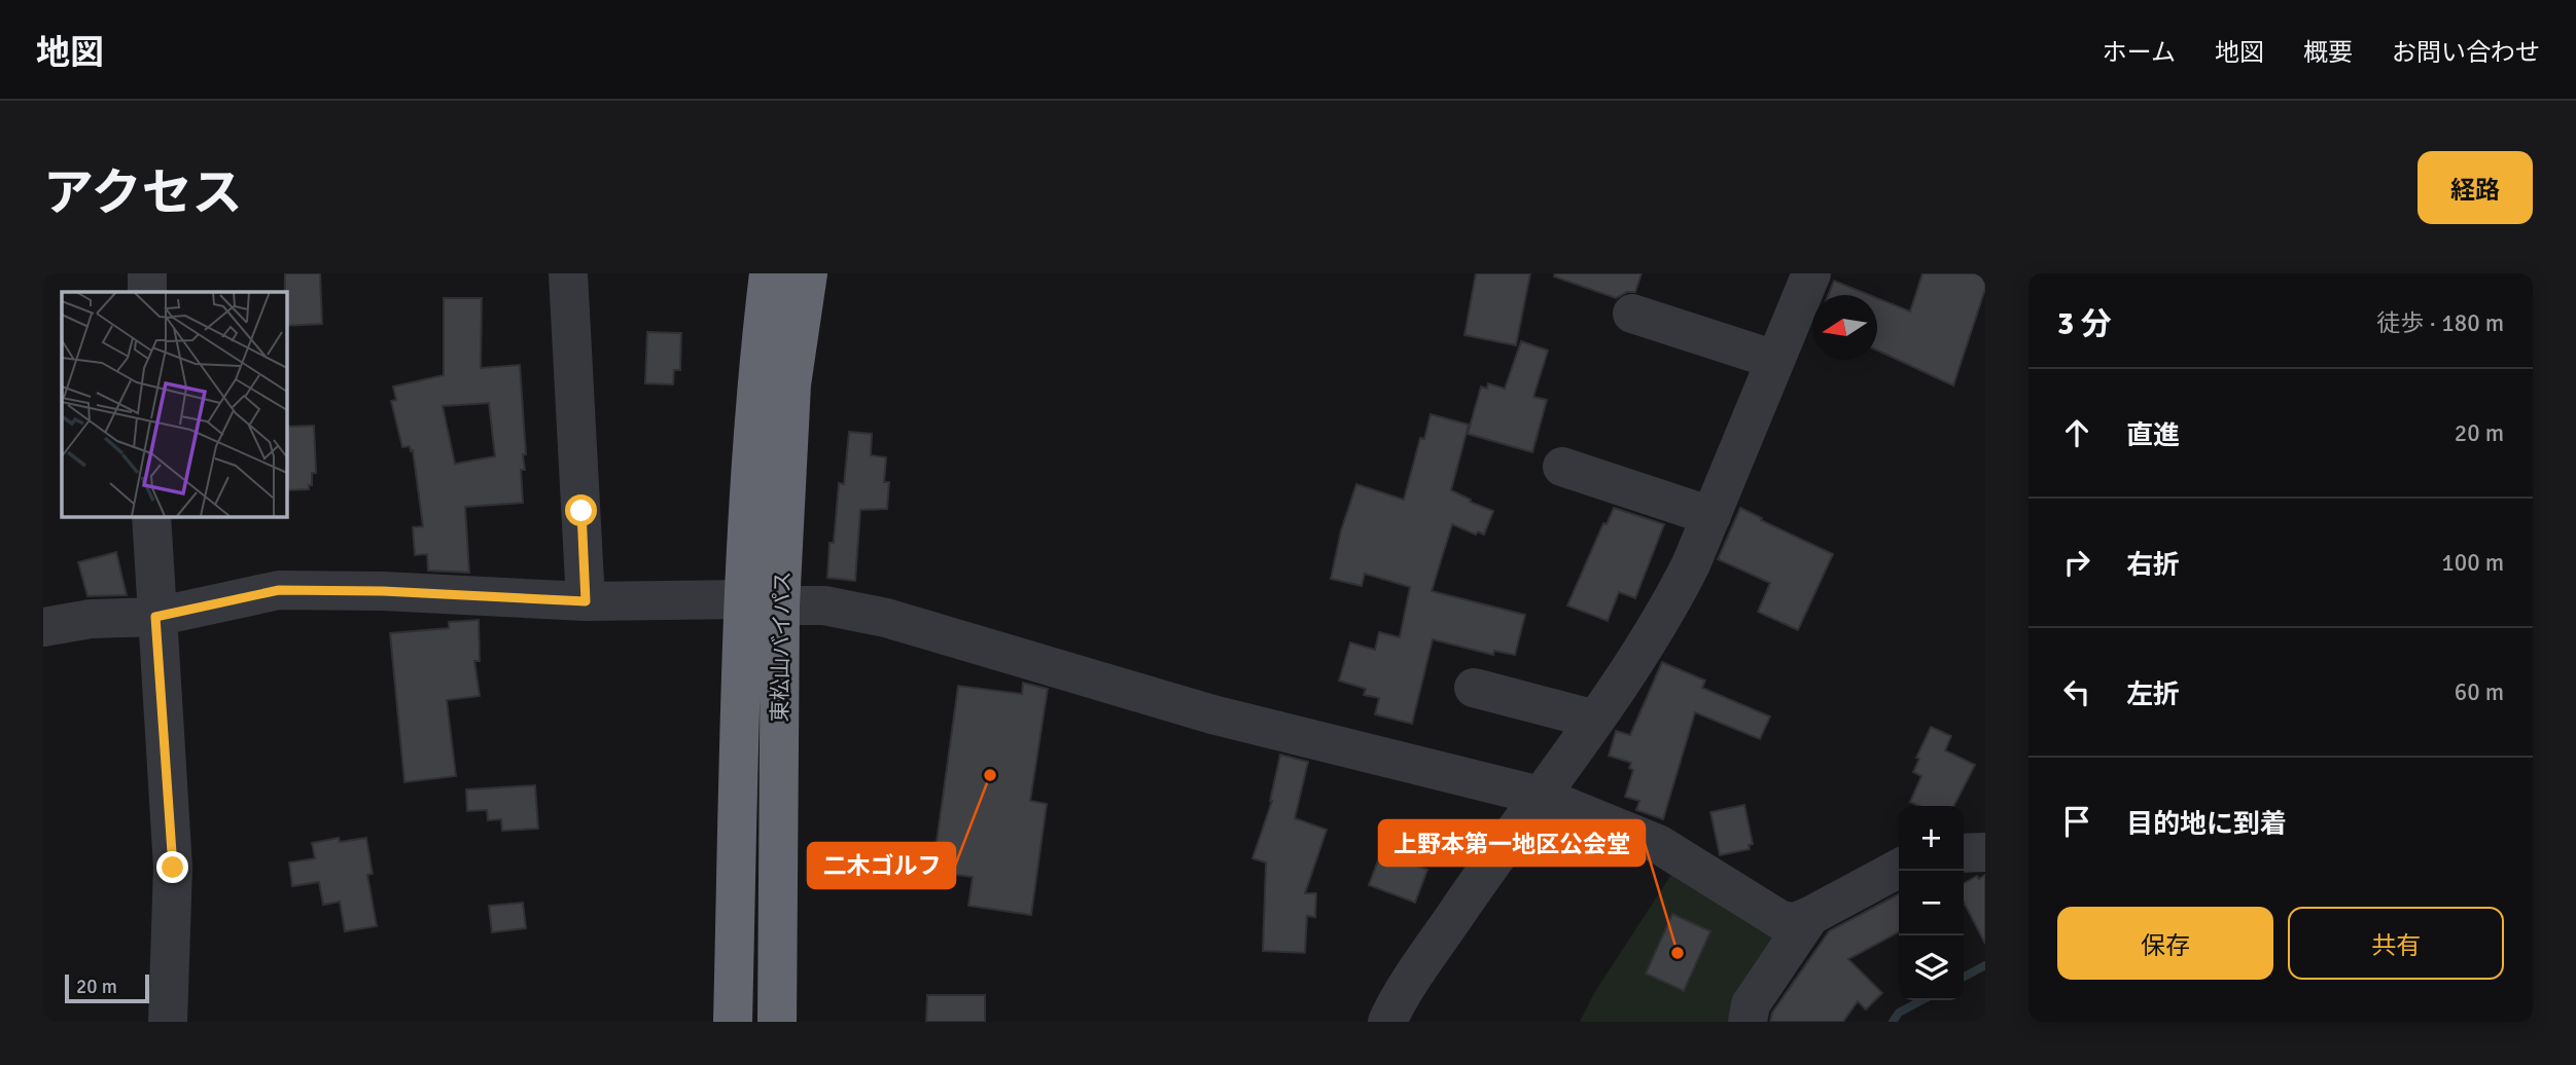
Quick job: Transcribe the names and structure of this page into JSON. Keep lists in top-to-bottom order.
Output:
{
  "streets": {
    "highway": ["東松山バイパス"]
  },
  "places": ["二木ゴルフ", "上野本第一地区公会堂"],
  "scale_bar": "20 m",
  "north": "left",
  "page": {
    "header": "地図",
    "nav": [
      "ホーム",
      "地図",
      "概要",
      "お問い合わせ"
    ],
    "title": "アクセス",
    "buttons": [
      "経路",
      ["保存", "共有"]
    ],
    "heading": ["3 分", "徒歩 · 180 m"],
    "list": [
      ["直進", "20 m"],
      ["右折", "100 m"],
      ["左折", "60 m"],
      "目的地に到着"
    ],
    "map_buttons": ["+", "−"],
    "scale": "20 m"
  }
}
